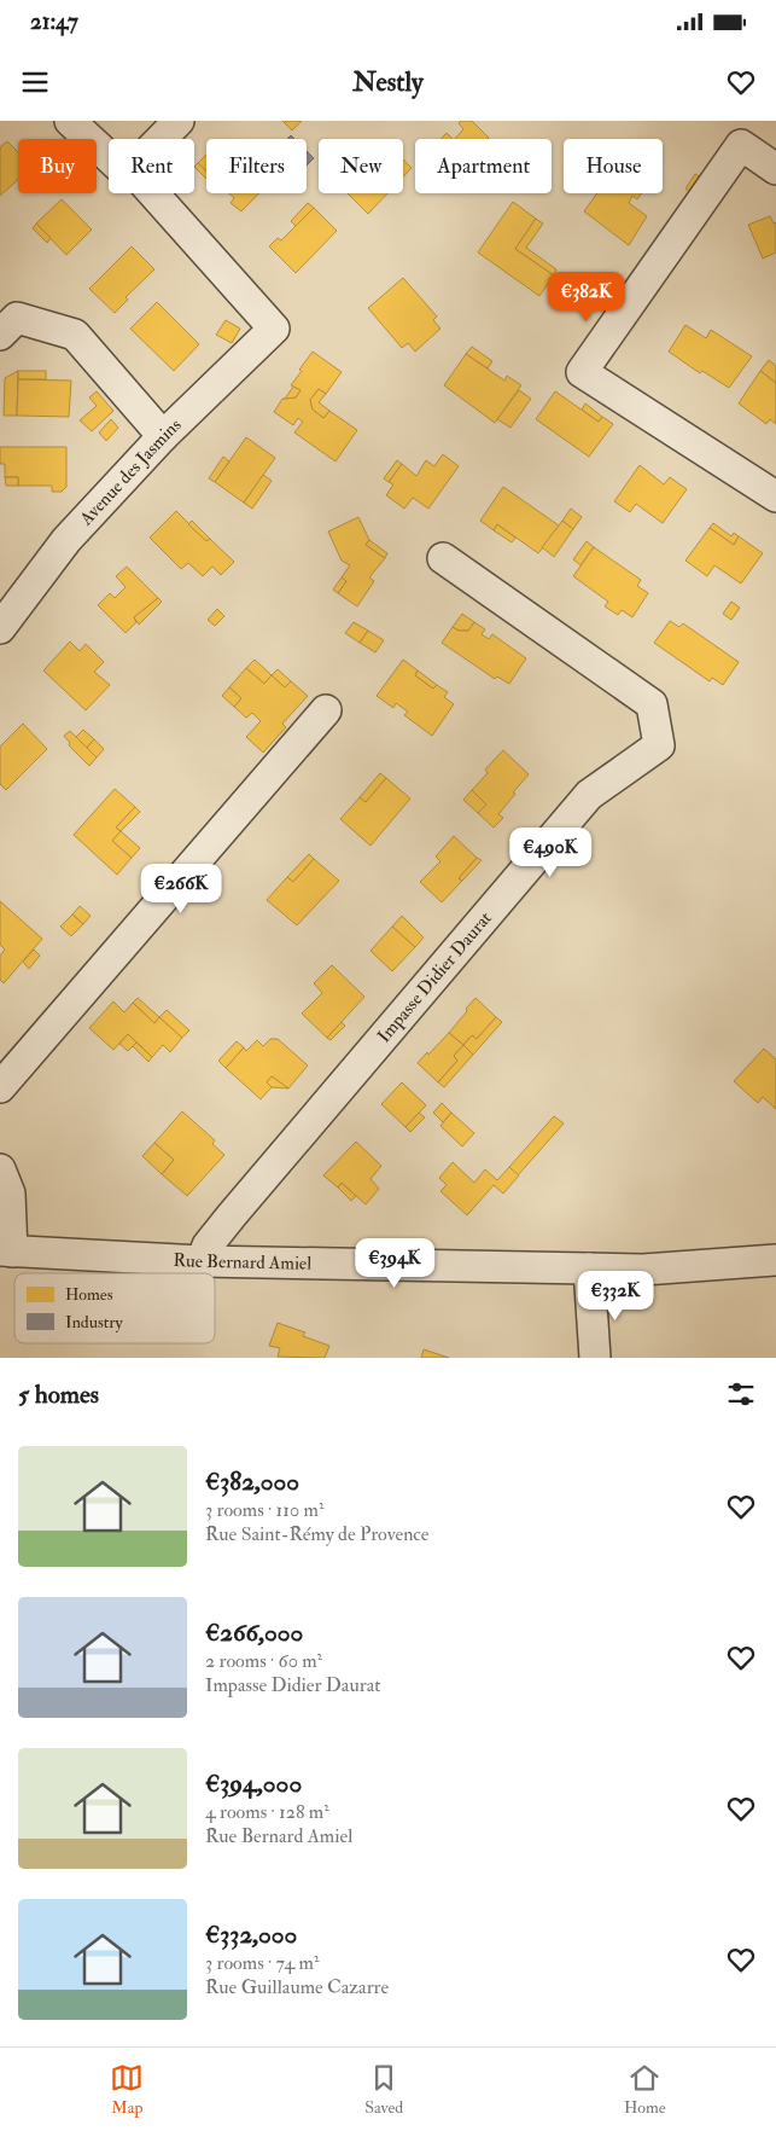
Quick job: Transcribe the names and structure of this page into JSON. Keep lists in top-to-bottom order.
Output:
{
  "streets": {
    "street": ["Avenue des Jasmins", "Impasse Didier Daurat", "Rue Bernard Amiel"]
  },
  "crossings": [
    ["Impasse Didier Daurat", "Rue Bernard Amiel"]
  ],
  "legend": ["Homes", "Industry"],
  "page": {
    "status": "21:47",
    "header": "Nestly",
    "chip": [
      "Buy",
      "Rent",
      "Filters",
      "New",
      "Apartment",
      "House"
    ],
    "price": [
      "€382K",
      "€490K",
      "€266K",
      "€394K",
      "€332K"
    ],
    "heading": "5 homes",
    "list": [
      {
        "name": "€382,000",
        "note": "3 rooms · 110 m² · Rue Saint-Rémy de Provence"
      },
      {
        "name": "€266,000",
        "note": "2 rooms · 60 m² · Impasse Didier Daurat"
      },
      {
        "name": "€394,000",
        "note": "4 rooms · 128 m² · Rue Bernard Amiel"
      },
      {
        "name": "€332,000",
        "note": "3 rooms · 74 m² · Rue Guillaume Cazarre"
      }
    ],
    "tabs": ["Map", "Saved", "Home"]
  }
}
